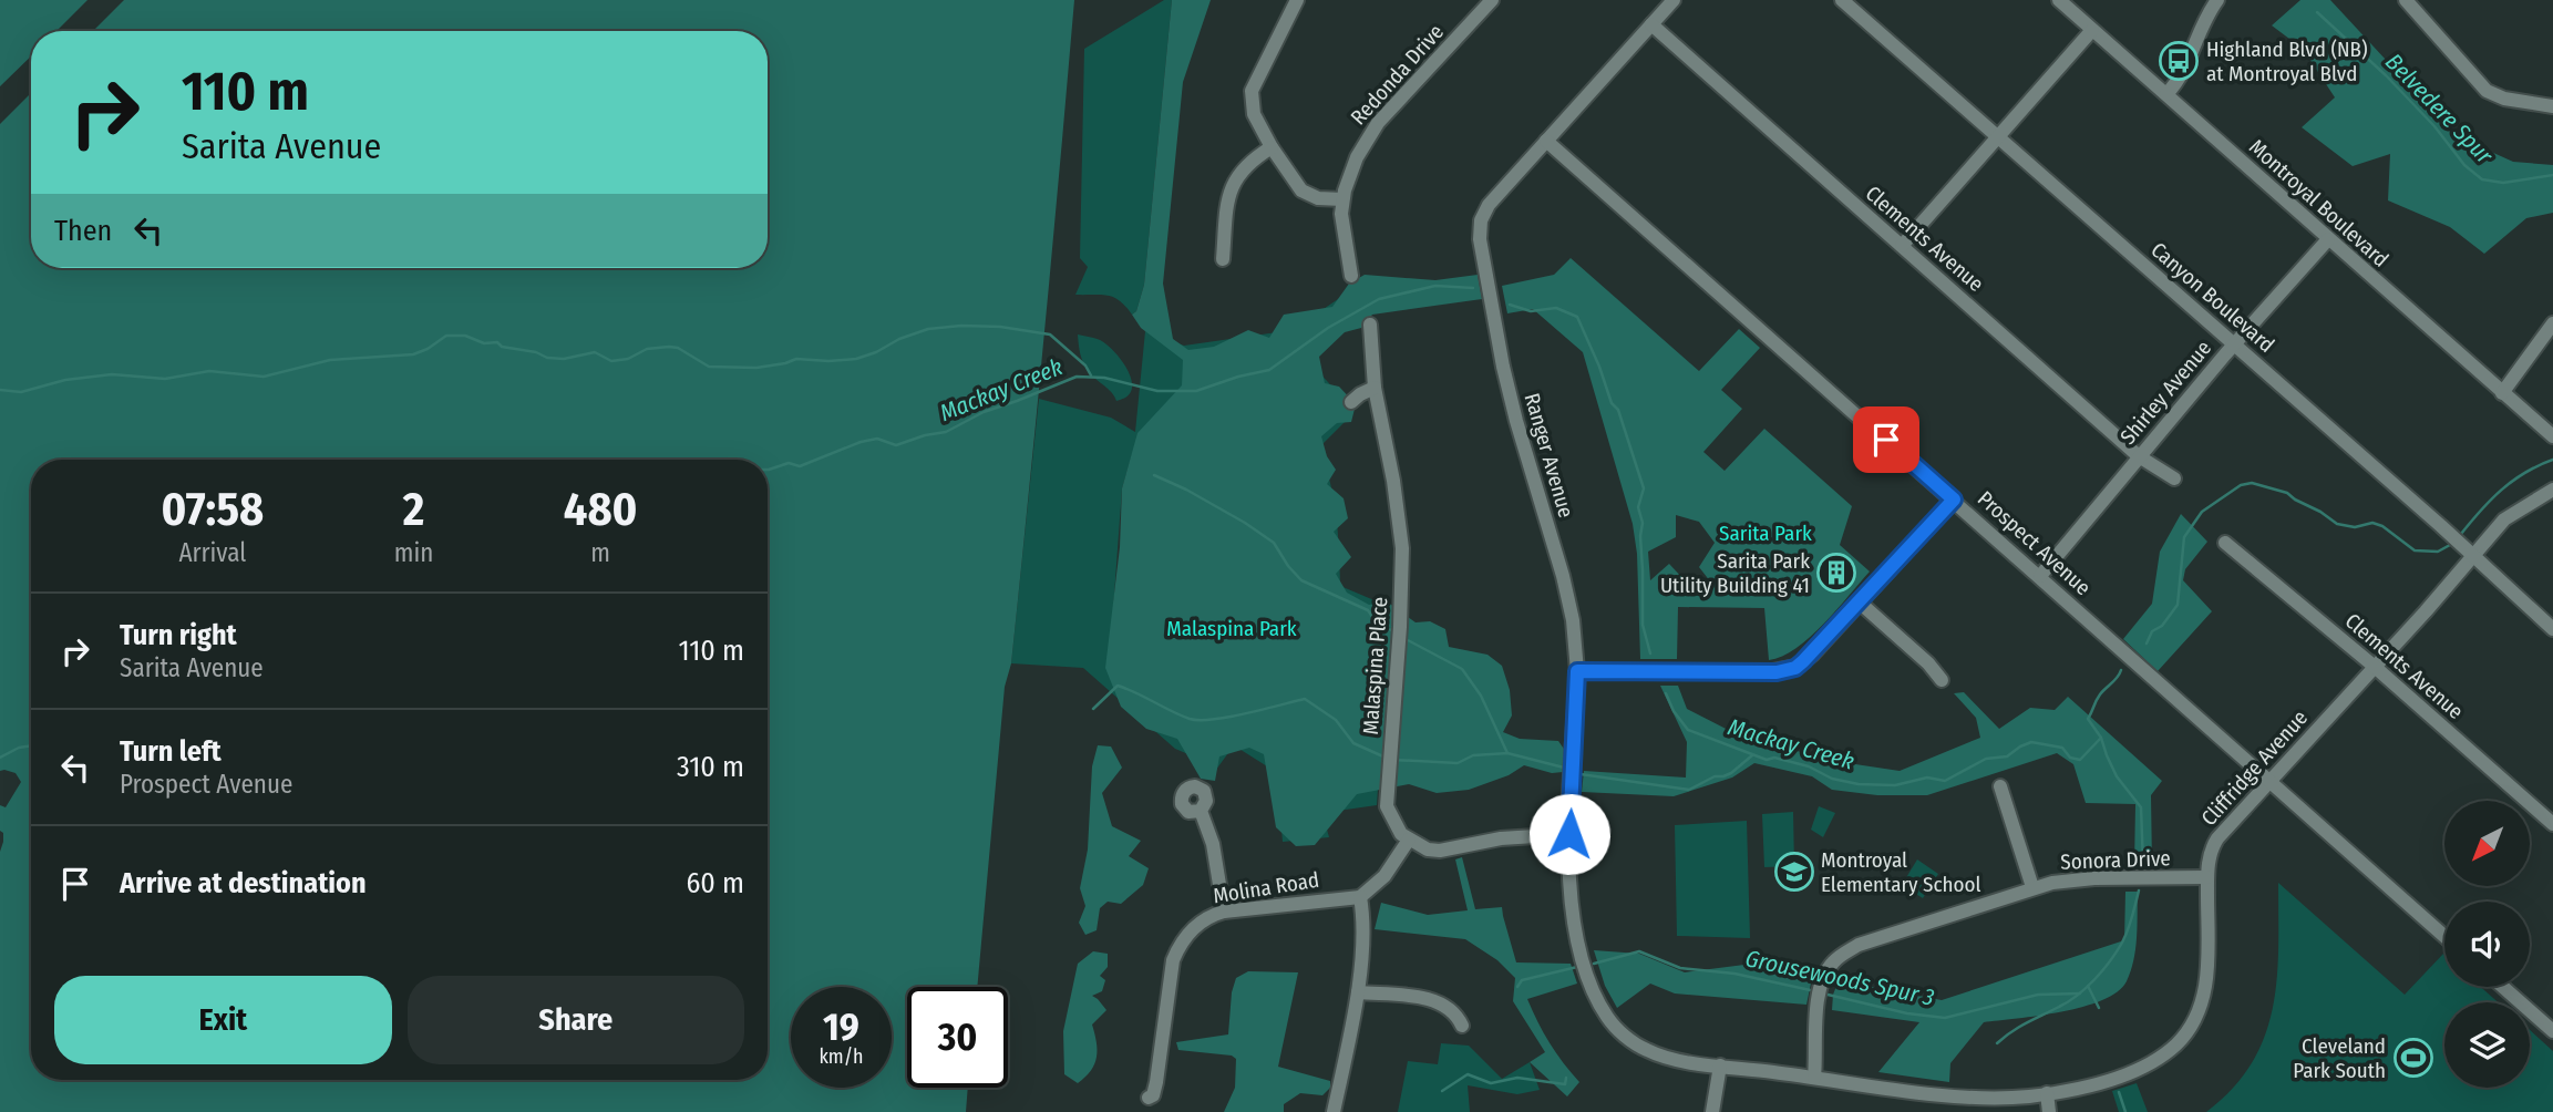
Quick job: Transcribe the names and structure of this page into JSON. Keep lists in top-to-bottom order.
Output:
{
  "streets": {
    "street": [
      "Redonda Drive",
      "Montroyal Boulevard",
      "Clements Avenue",
      "Canyon Boulevard",
      "Shirley Avenue",
      "Ranger Avenue",
      "Prospect Avenue",
      "Malaspina Place",
      "Cliffridge Avenue",
      "Sonora Drive",
      "Molina Road"
    ]
  },
  "crossings": [
    ["Montroyal Boulevard", "Shirley Avenue"],
    ["Clements Avenue", "Shirley Avenue"],
    ["Clements Avenue", "Ranger Avenue"],
    ["Clements Avenue", "Cliffridge Avenue"],
    ["Canyon Boulevard", "Shirley Avenue"],
    ["Canyon Boulevard", "Cliffridge Avenue"],
    ["Shirley Avenue", "Prospect Avenue"],
    ["Ranger Avenue", "Prospect Avenue"],
    ["Ranger Avenue", "Cliffridge Avenue"],
    ["Prospect Avenue", "Cliffridge Avenue"],
    ["Cliffridge Avenue", "Sonora Drive"]
  ],
  "water": ["Belvedere Spur", "Mackay Creek", "Grousewoods Spur 3"],
  "parks": ["Sarita Park", "Malaspina Park"],
  "places": {
    "bus stop": ["Highland Blvd (NB) at Montroyal Blvd"],
    "building": ["Sarita Park Utility Building 41"],
    "school or university": ["Montroyal Elementary School"],
    "sports": ["Cleveland Park South"]
  },
  "north": "bottom left",
  "page": {
    "turn": ["110 m", "Sarita Avenue"],
    "then": "Then",
    "eta": [
      "07:58",
      "Arrival",
      "2",
      "min",
      "480",
      "m"
    ],
    "list": [
      {
        "name": "Turn right",
        "note": "Sarita Avenue",
        "value": "110 m"
      },
      {
        "name": "Turn left",
        "note": "Prospect Avenue",
        "value": "310 m"
      },
      {
        "name": "Arrive at destination",
        "value": "60 m"
      }
    ],
    "buttons": ["Exit", "Share"],
    "speed": "19 km/h",
    "limit": "30"
  }
}
